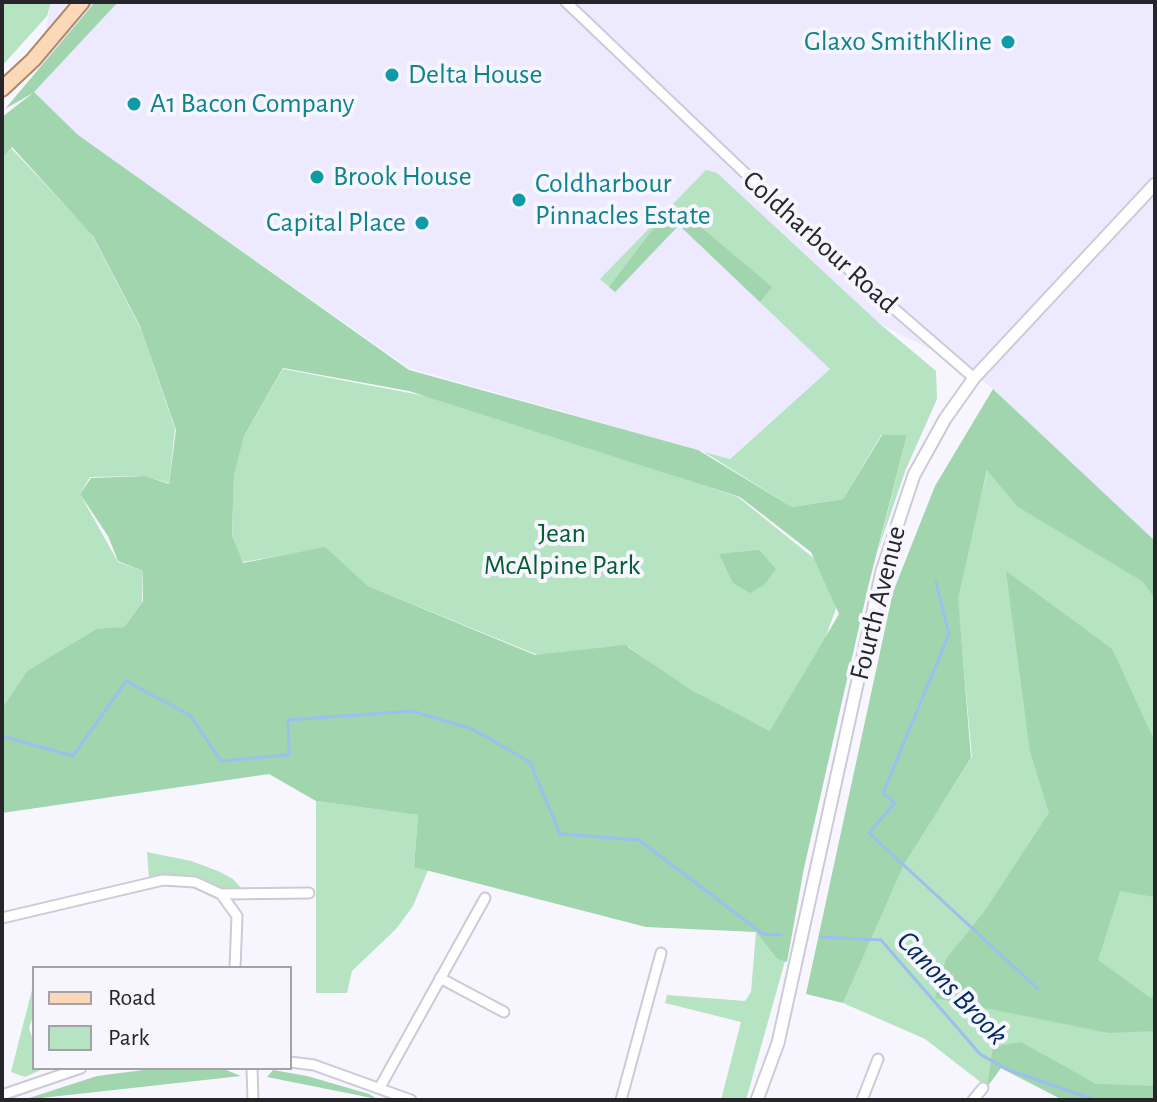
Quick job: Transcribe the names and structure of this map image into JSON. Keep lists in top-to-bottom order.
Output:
{
  "streets": {
    "street": ["Coldharbour Road", "Fourth Avenue"]
  },
  "crossings": [
    ["Coldharbour Road", "Fourth Avenue"]
  ],
  "water": ["Canons Brook"],
  "parks": ["Jean McAlpine Park"],
  "places": [
    "Glaxo SmithKline",
    "Delta House",
    "A1 Bacon Company",
    "Brook House",
    "Coldharbour Pinnacles Estate",
    "Capital Place"
  ],
  "legend": ["Road", "Park"]
}
